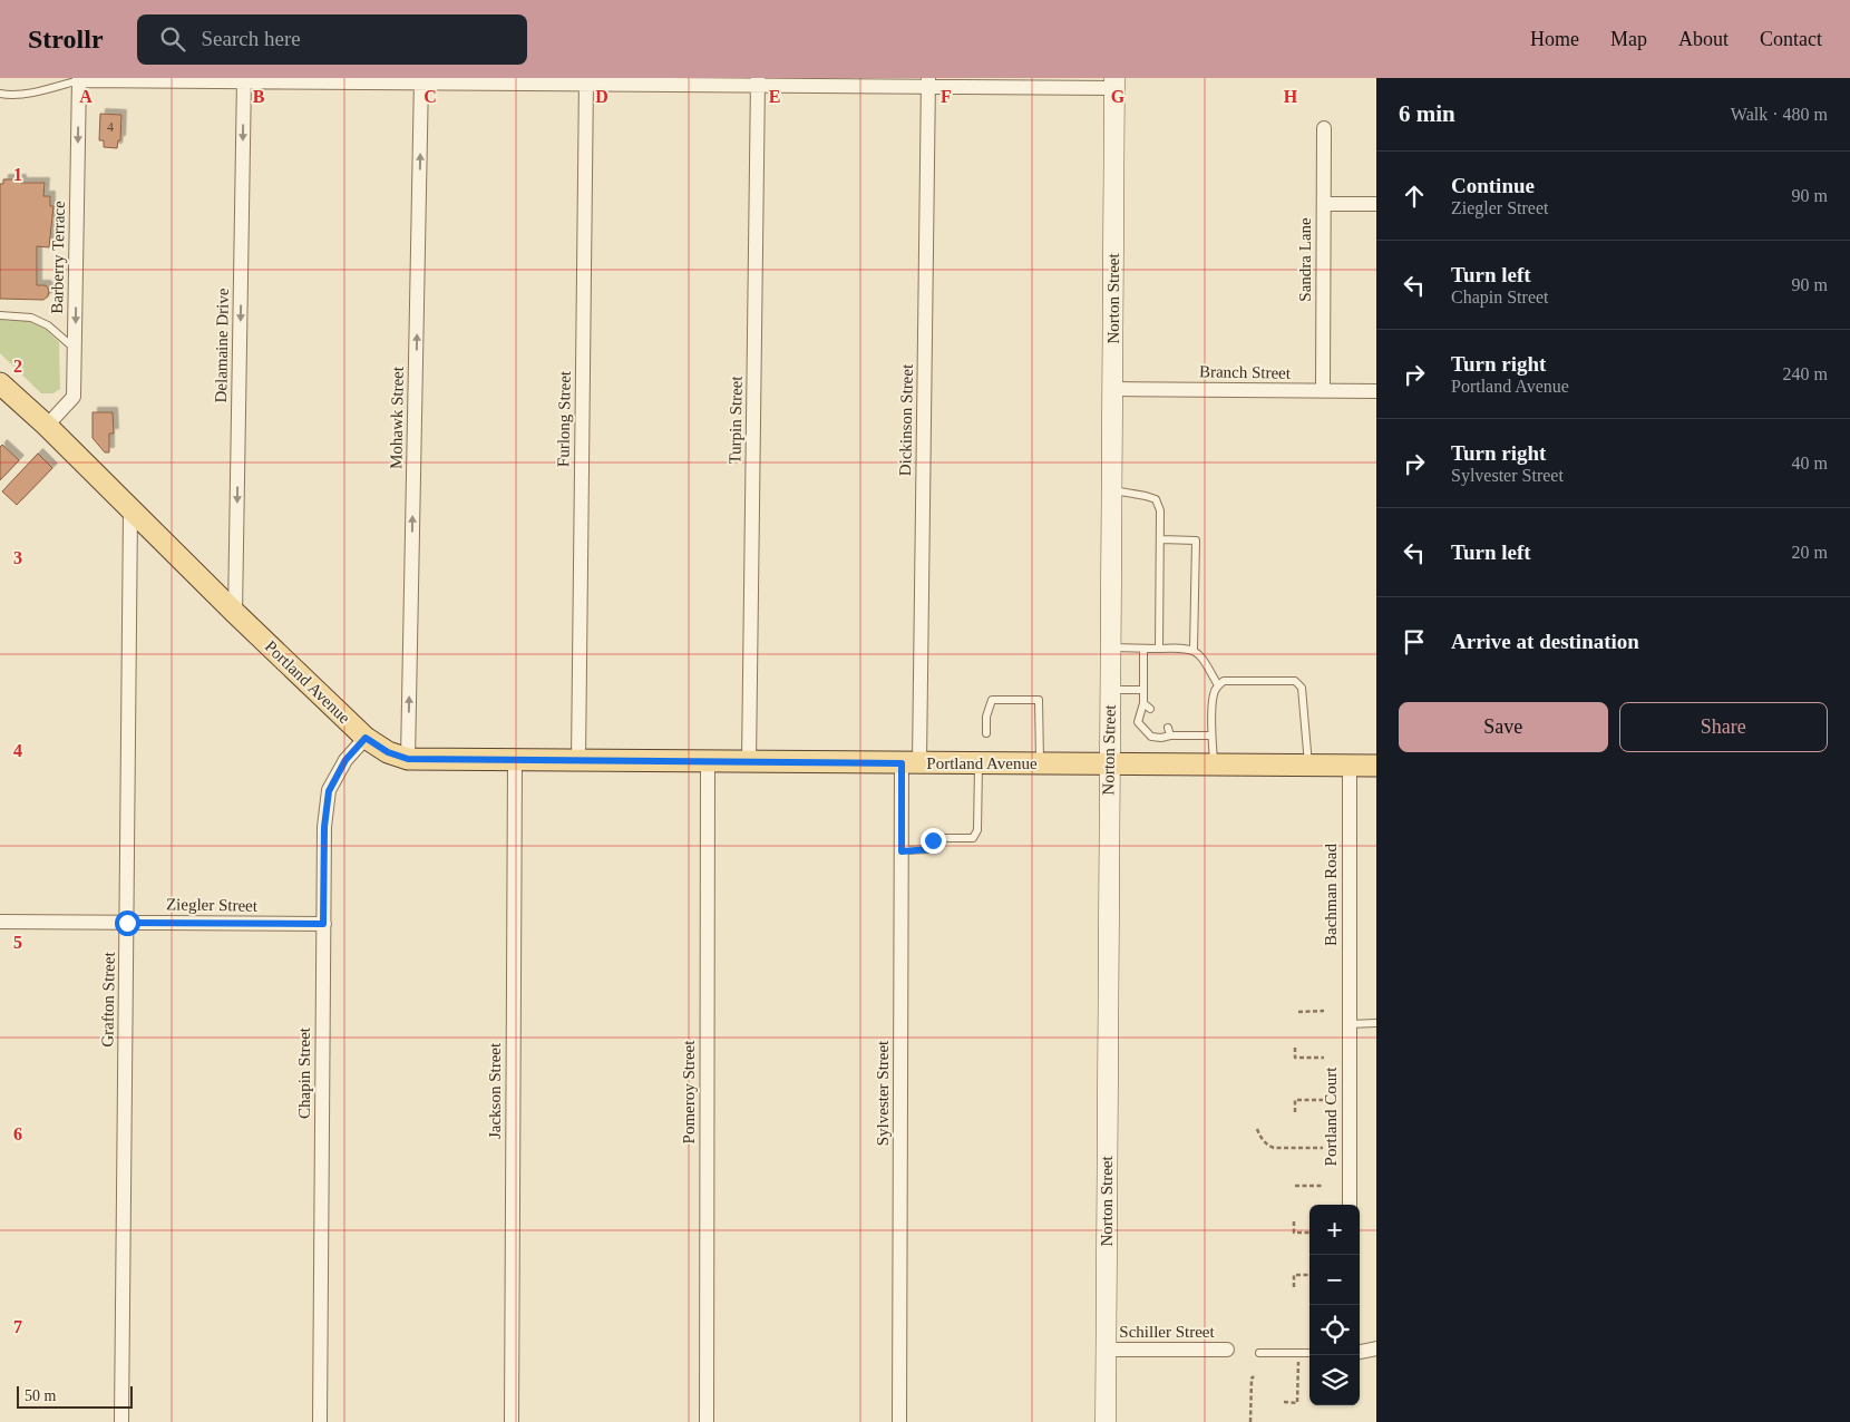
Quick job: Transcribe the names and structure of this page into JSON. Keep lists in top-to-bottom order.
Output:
{
  "streets": {
    "main road": ["Norton Street", "Portland Avenue"],
    "street": [
      "Barberry Terrace",
      "Sandra Lane",
      "Delamaine Drive",
      "Branch Street",
      "Mohawk Street",
      "Furlong Street",
      "Turpin Street",
      "Dickinson Street",
      "Bachman Road",
      "Ziegler Street",
      "Grafton Street",
      "Chapin Street",
      "Jackson Street",
      "Pomeroy Street",
      "Sylvester Street",
      "Portland Court",
      "Schiller Street"
    ]
  },
  "crossings": [
    ["Barberry Terrace", "Portland Avenue"],
    ["Sandra Lane", "Branch Street"],
    ["Norton Street", "Branch Street"],
    ["Norton Street", "Portland Avenue"],
    ["Norton Street", "Schiller Street"],
    ["Delamaine Drive", "Portland Avenue"],
    ["Mohawk Street", "Portland Avenue"],
    ["Furlong Street", "Portland Avenue"],
    ["Turpin Street", "Portland Avenue"],
    ["Dickinson Street", "Portland Avenue"],
    ["Dickinson Street", "Sylvester Street"],
    ["Portland Avenue", "Bachman Road"],
    ["Portland Avenue", "Grafton Street"],
    ["Portland Avenue", "Chapin Street"],
    ["Portland Avenue", "Jackson Street"],
    ["Portland Avenue", "Pomeroy Street"],
    ["Portland Avenue", "Sylvester Street"],
    ["Bachman Road", "Portland Court"],
    ["Ziegler Street", "Grafton Street"],
    ["Ziegler Street", "Chapin Street"]
  ],
  "one_way": ["Barberry Terrace", "Delamaine Drive", "Mohawk Street"],
  "house_numbers": ["4"],
  "scale_bar": "50 m",
  "page": {
    "header": "Strollr",
    "search": "Search here",
    "nav": [
      "Home",
      "Map",
      "About",
      "Contact"
    ],
    "heading": ["6 min", "Walk · 480 m"],
    "list": [
      ["Continue", "Ziegler Street", "90 m"],
      ["Turn left", "Chapin Street", "90 m"],
      ["Turn right", "Portland Avenue", "240 m"],
      ["Turn right", "Sylvester Street", "40 m"],
      ["Turn left", "20 m"],
      "Arrive at destination"
    ],
    "buttons": ["Save", "Share"],
    "map_buttons": ["+", "−"],
    "scale": "50 m"
  },
  "grid": {
    "columns": [
      "A",
      "B",
      "C",
      "D",
      "E",
      "F",
      "G",
      "H"
    ],
    "rows": [
      "1",
      "2",
      "3",
      "4",
      "5",
      "6",
      "7"
    ]
  }
}
